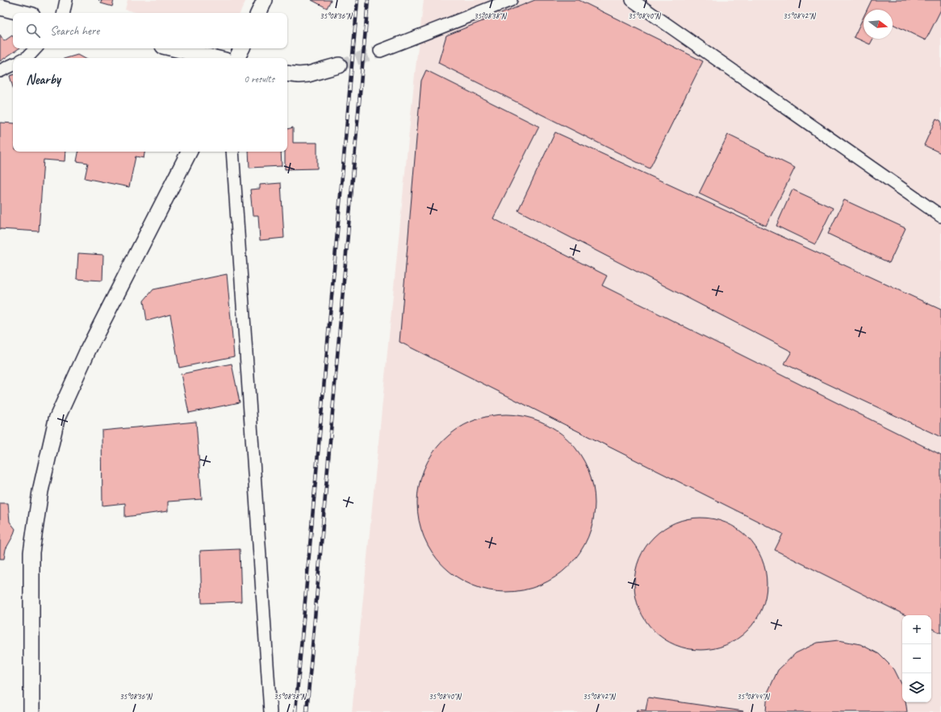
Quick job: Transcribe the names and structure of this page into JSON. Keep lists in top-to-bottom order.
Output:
{
  "north": "right",
  "page": {
    "search": "Search here",
    "heading": ["Nearby", "0 results"],
    "map_buttons": ["+", "−"]
  },
  "coordinates": [
    "35°08'36\"N",
    "35°08'38\"N",
    "35°08'40\"N",
    "35°08'42\"N",
    "35°08'44\"N"
  ]
}
